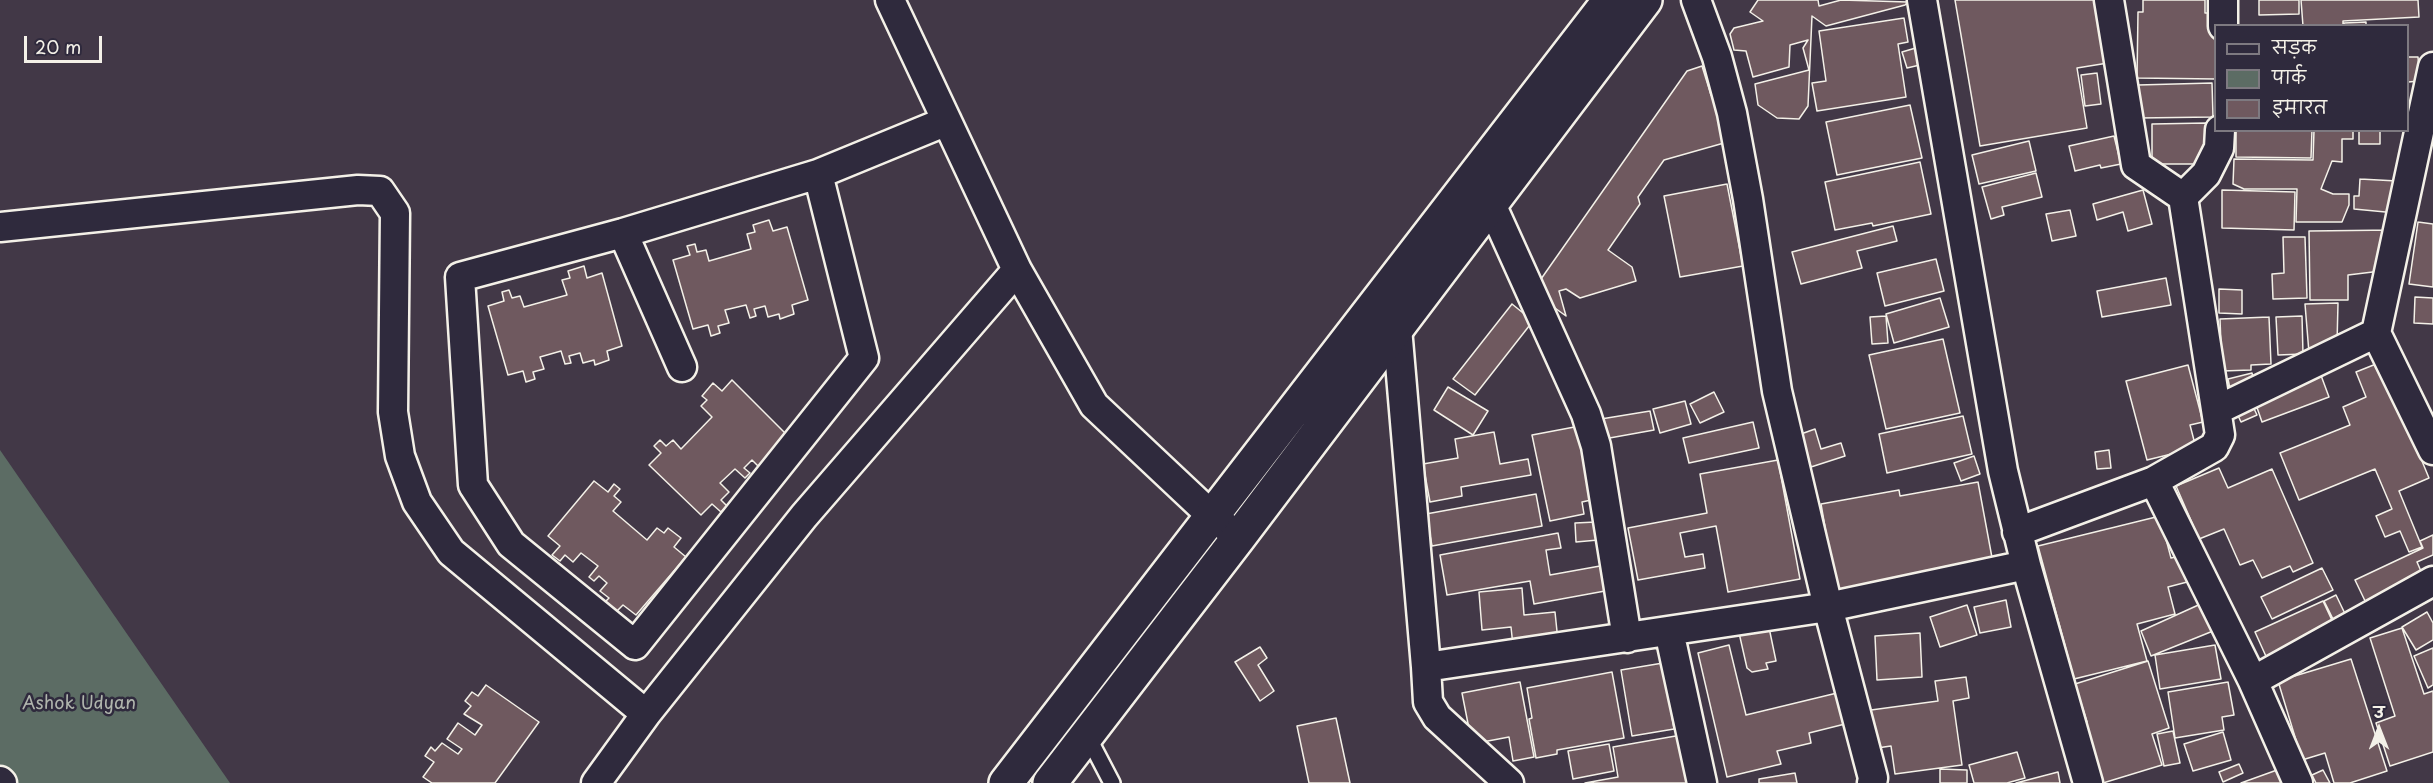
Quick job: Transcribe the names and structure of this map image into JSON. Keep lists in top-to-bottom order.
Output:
{
  "parks": ["Ashok Udyan"],
  "legend": ["सड़क", "पार्क", "इमारत"],
  "scale_bar": "20 m",
  "north": "top"
}
